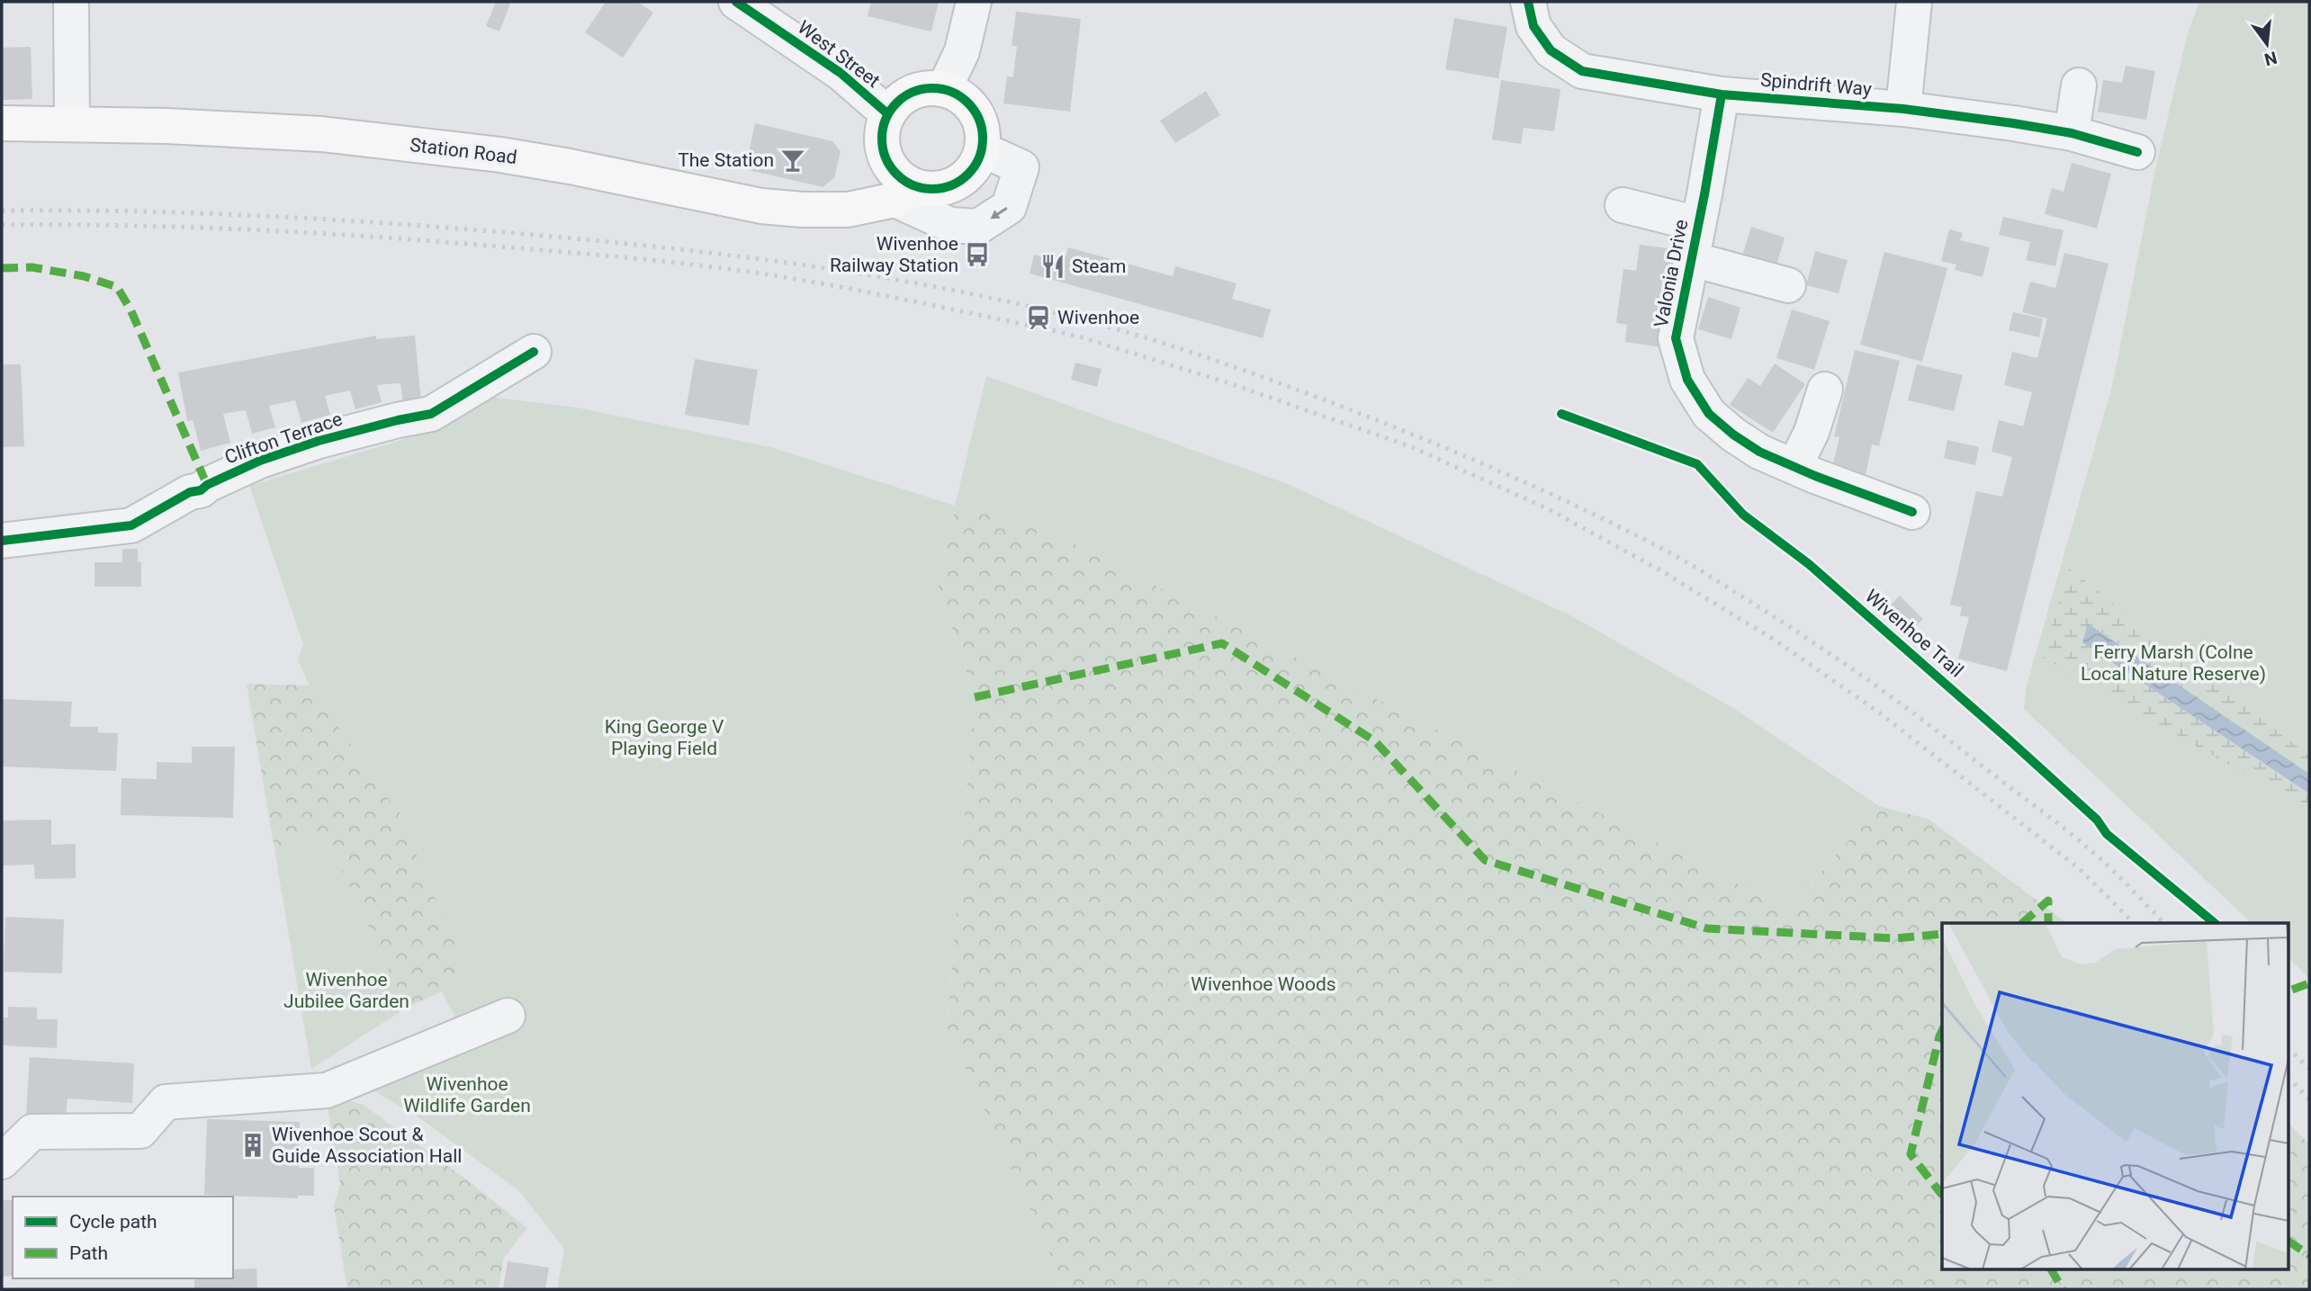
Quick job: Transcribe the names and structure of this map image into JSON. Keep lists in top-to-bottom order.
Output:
{
  "streets": {
    "main road": ["Station Road"],
    "street": [
      "West Street",
      "Spindrift Way",
      "Valonia Drive",
      "Clifton Terrace"
    ],
    "cycle path": ["Wivenhoe Trail"]
  },
  "crossings": [
    ["West Street", "Station Road"],
    ["Spindrift Way", "Valonia Drive"]
  ],
  "parks": [
    "Ferry Marsh (Colne Local Nature Reserve)",
    "King George V Playing Field",
    "Wivenhoe Jubilee Garden",
    "Wivenhoe Woods",
    "Wivenhoe Wildlife Garden"
  ],
  "places": {
    "bar": ["The Station"],
    "bus stop": ["Wivenhoe Railway Station"],
    "restaurant": ["Steam"],
    "station": ["Wivenhoe"],
    "building": ["Wivenhoe Scout & Guide Association Hall"]
  },
  "legend": ["Cycle path", "Path"],
  "north": "bottom"
}
